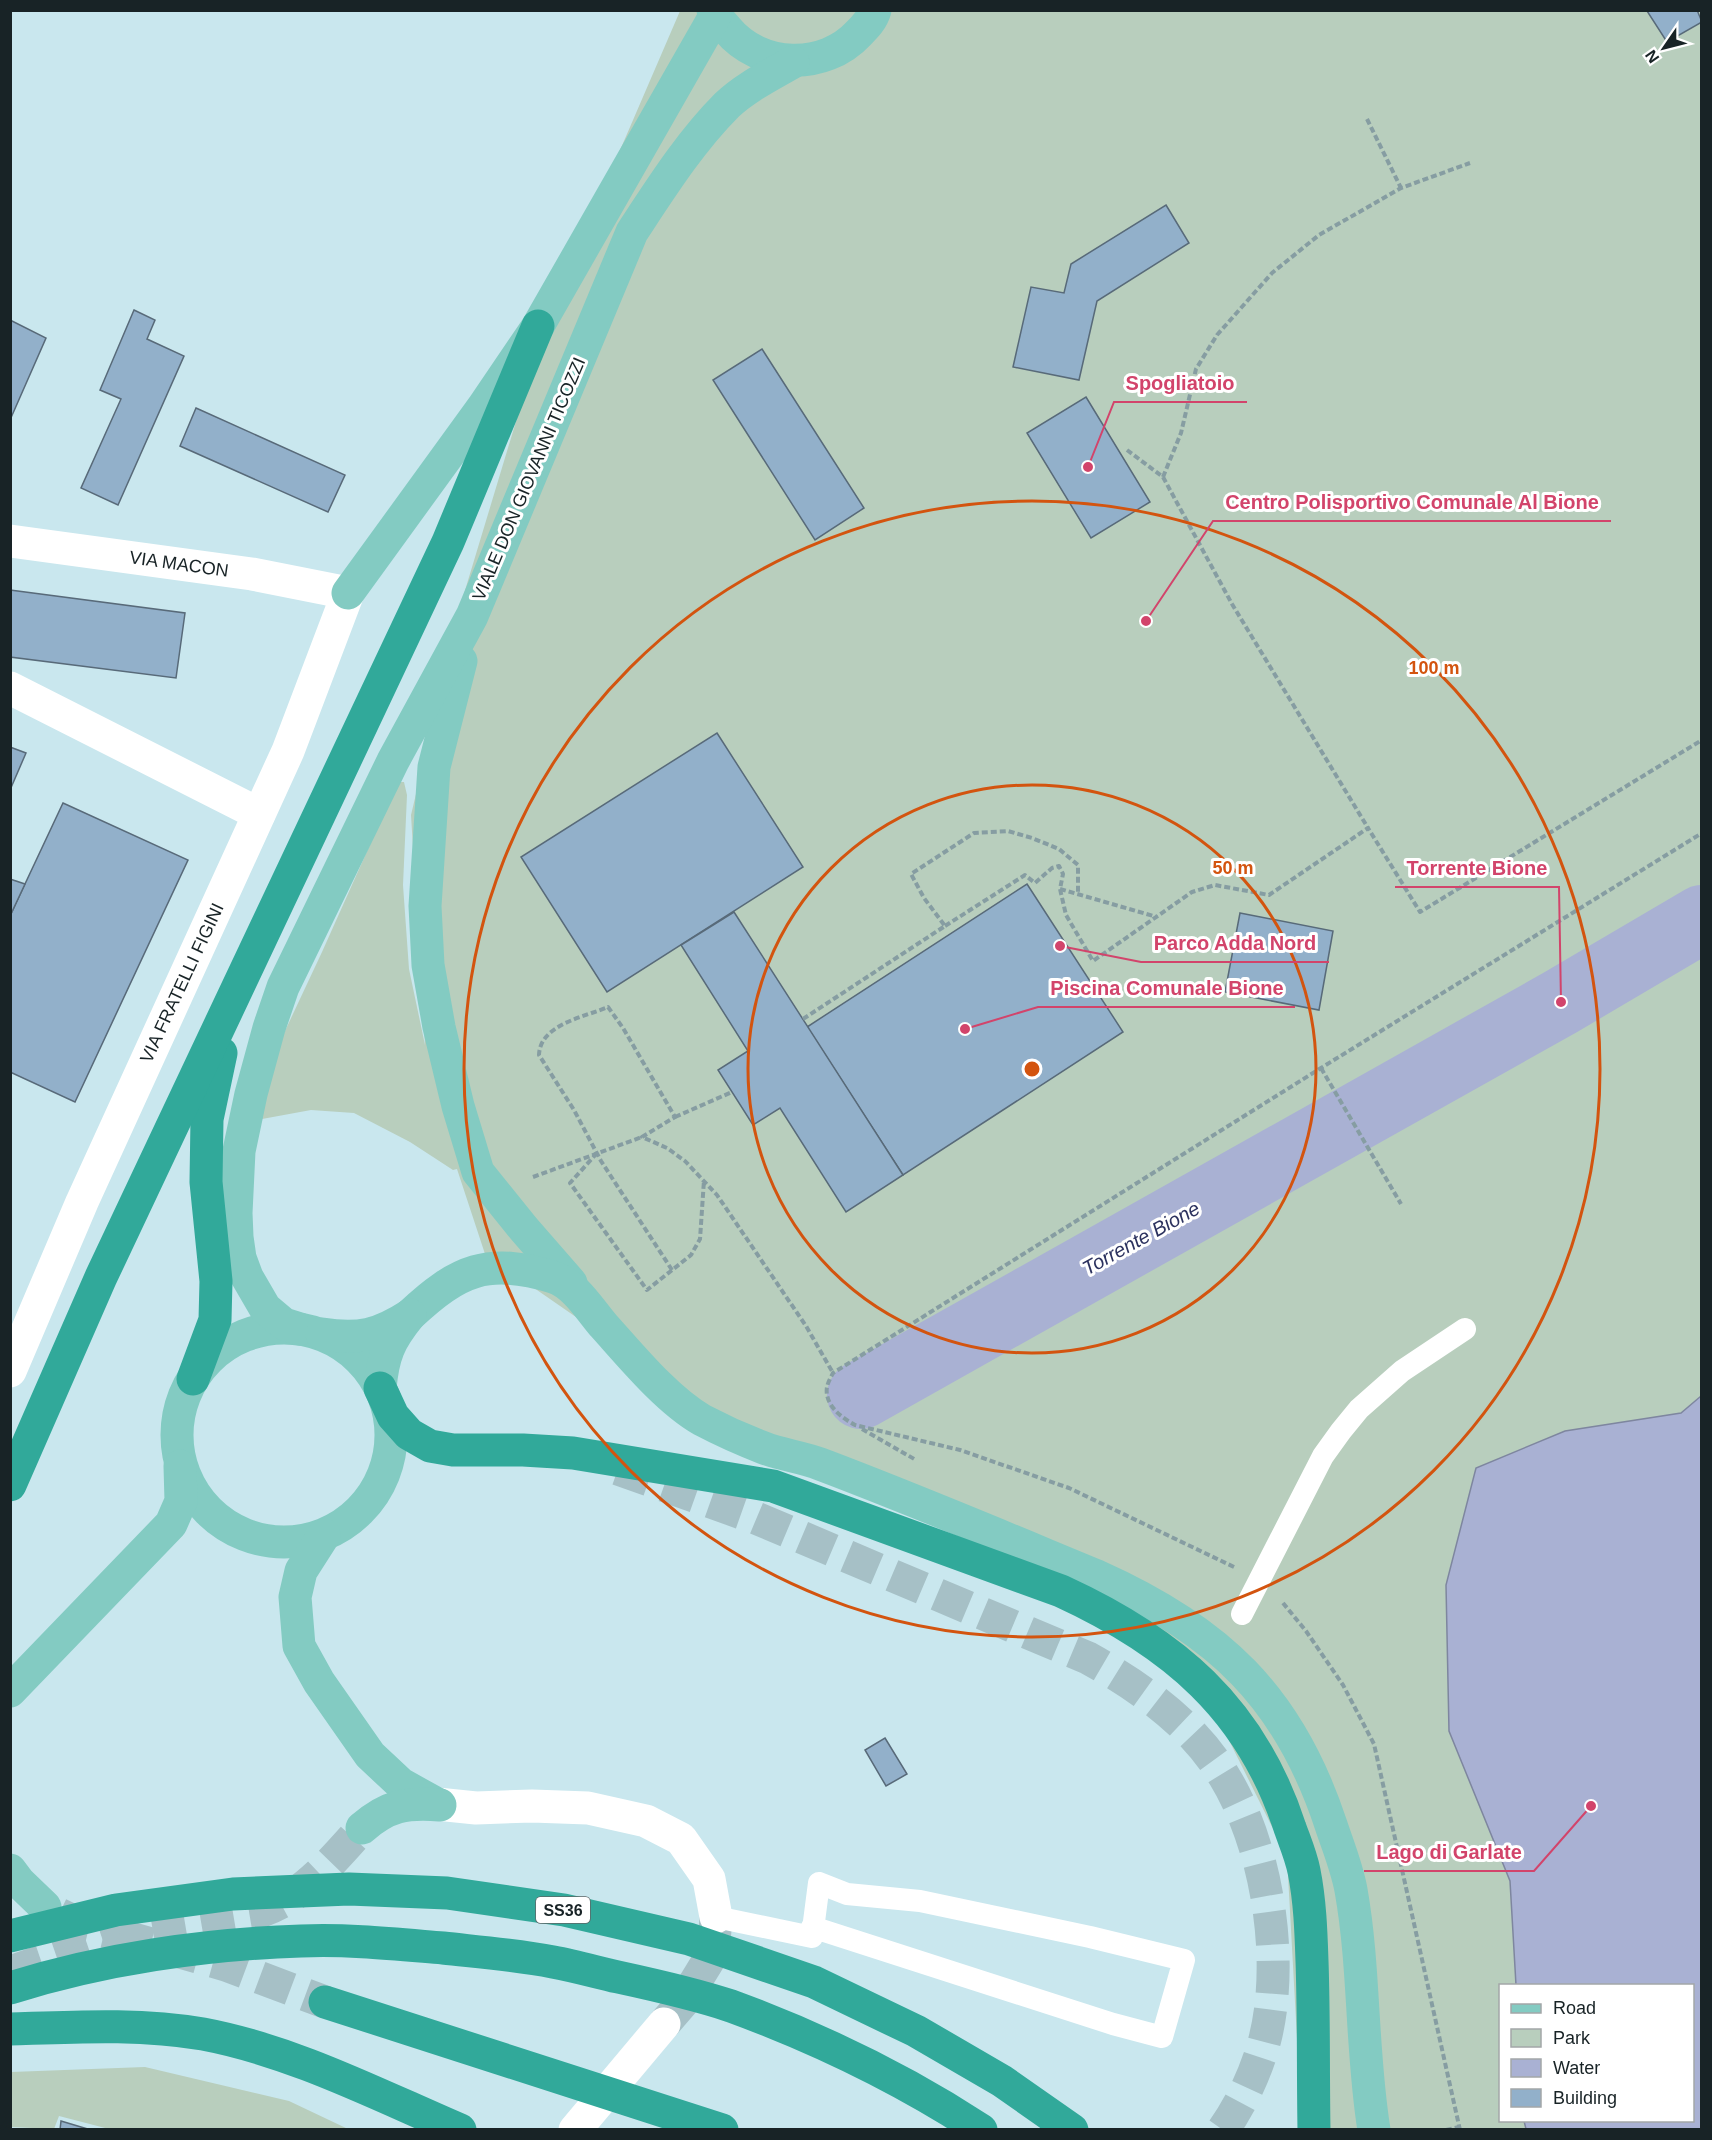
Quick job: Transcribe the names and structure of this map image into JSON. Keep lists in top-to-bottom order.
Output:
{
  "streets": {
    "highway": ["SS36"],
    "main road": ["VIALE DON GIOVANNI TICOZZI"],
    "street": ["VIA MACON", "VIA FRATELLI FIGINI"]
  },
  "crossings": [
    ["VIA MACON", "VIA FRATELLI FIGINI"]
  ],
  "water": ["Torrente Bione"],
  "places": [
    "Spogliatoio",
    "Centro Polisportivo Comunale Al Bione",
    "Parco Adda Nord",
    "Torrente Bione",
    "Piscina Comunale Bione",
    "Lago di Garlate"
  ],
  "legend": [
    "Road",
    "Park",
    "Water",
    "Building"
  ],
  "north": "bottom left",
  "rings": ["100 m", "50 m"]
}
